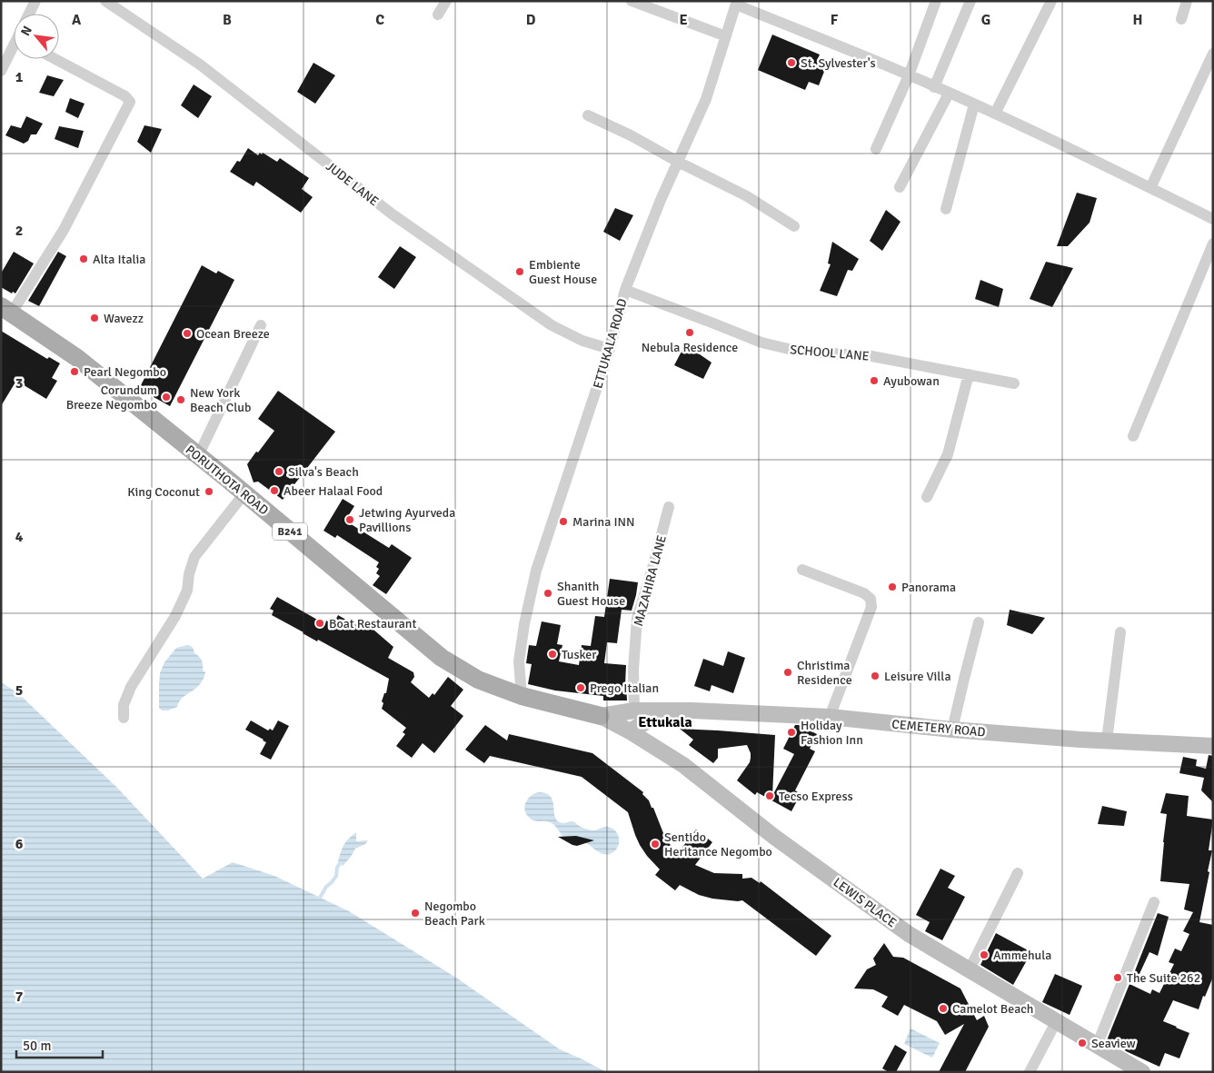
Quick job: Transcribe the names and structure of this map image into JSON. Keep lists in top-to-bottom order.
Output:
{
  "streets": {
    "main road": ["PORUTHOTA ROAD", "B241"],
    "street": [
      "JUDE LANE",
      "ETTUKALA ROAD",
      "SCHOOL LANE",
      "MAZAHIRA LANE",
      "CEMETERY ROAD",
      "LEWIS PLACE"
    ]
  },
  "crossings": [
    ["JUDE LANE", "ETTUKALA ROAD"],
    ["ETTUKALA ROAD", "SCHOOL LANE"],
    ["ETTUKALA ROAD", "PORUTHOTA ROAD"],
    ["PORUTHOTA ROAD", "CEMETERY ROAD"],
    ["PORUTHOTA ROAD", "LEWIS PLACE"],
    ["MAZAHIRA LANE", "CEMETERY ROAD"],
    ["CEMETERY ROAD", "LEWIS PLACE"]
  ],
  "districts": ["Ettukala"],
  "places": [
    "St. Sylvester's",
    "Alta Italia",
    "Embiente Guest House",
    "Wavezz",
    "Nebula Residence",
    "Ocean Breeze",
    "Pearl Negombo",
    "Ayubowan",
    "Corundum Breeze Negombo",
    "New York Beach Club",
    "Silva's Beach",
    "Abeer Halaal Food",
    "King Coconut",
    "Jetwing Ayurveda Pavillions",
    "Marina INN",
    "Panorama",
    "Shanith Guest House",
    "Boat Restaurant",
    "Tusker",
    "Christima Residence",
    "Leisure Villa",
    "Prego Italian",
    "Holiday Fashion Inn",
    "Tecso Express",
    "Sentido Heritance Negombo",
    "Negombo Beach Park",
    "Ammehula",
    "The Suite 262",
    "Camelot Beach",
    "Seaview"
  ],
  "scale_bar": "50 m",
  "north": "top left",
  "grid": {
    "columns": [
      "A",
      "B",
      "C",
      "D",
      "E",
      "F",
      "G",
      "H"
    ],
    "rows": [
      "1",
      "2",
      "3",
      "4",
      "5",
      "6",
      "7"
    ]
  }
}
